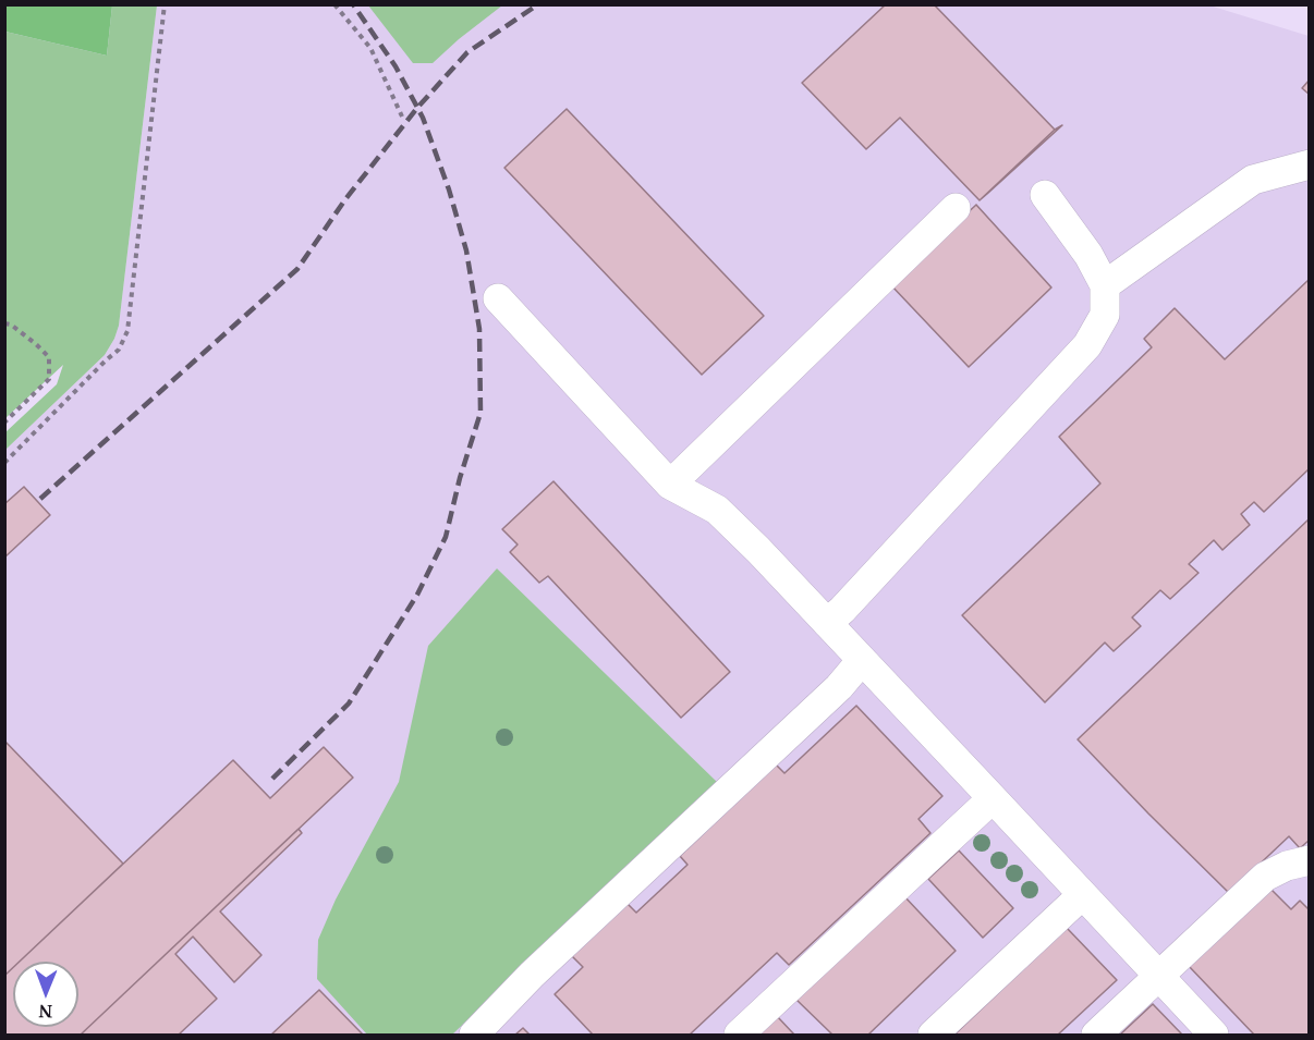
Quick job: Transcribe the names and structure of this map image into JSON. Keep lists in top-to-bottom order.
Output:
{
  "north": "bottom"
}
